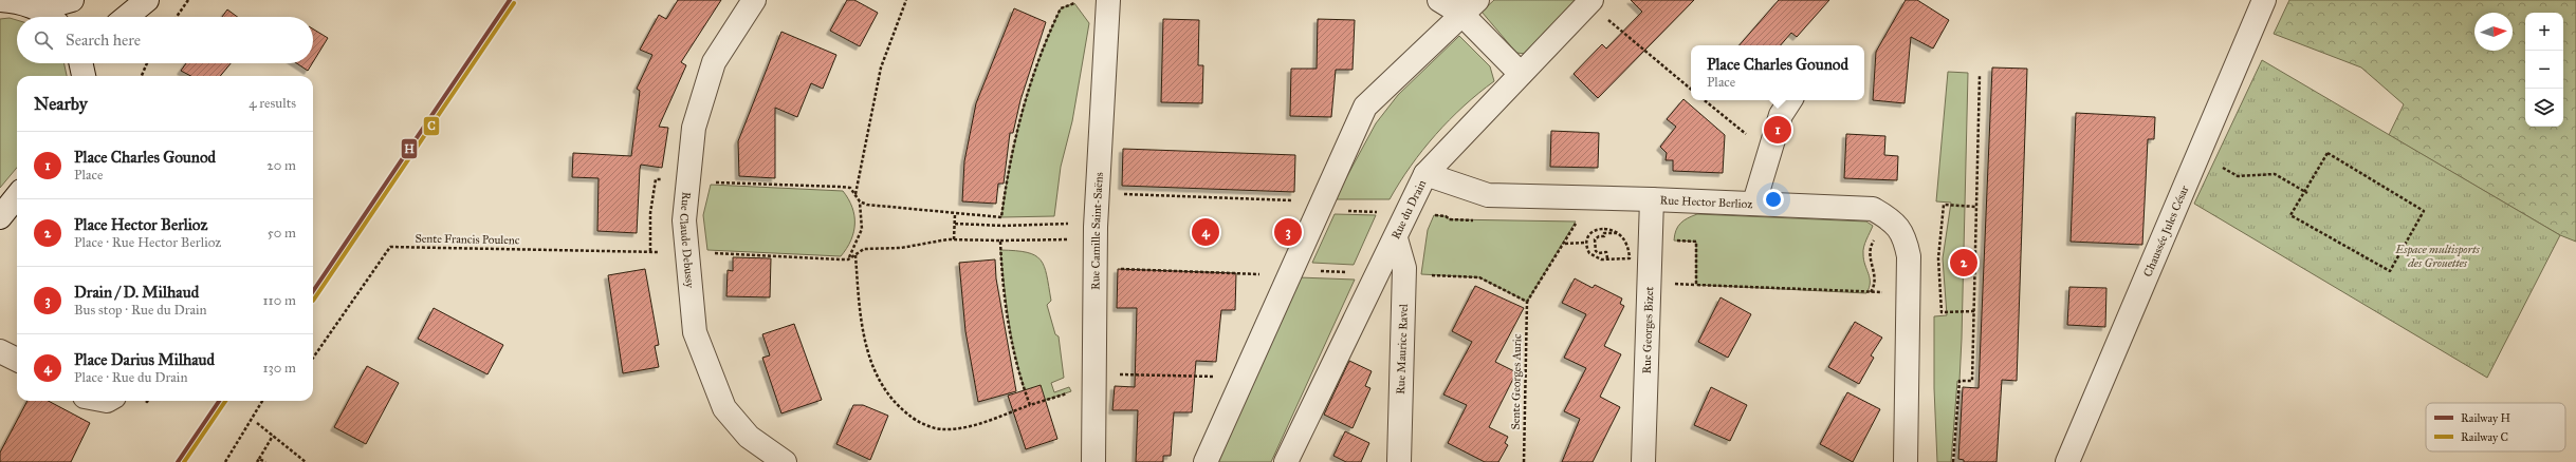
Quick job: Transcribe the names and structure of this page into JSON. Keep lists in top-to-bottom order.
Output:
{
  "streets": {
    "street": [
      "Rue Hector Berlioz",
      "Rue du Drain",
      "Rue Camille Saint-Saëns",
      "Chaussée Jules César",
      "Rue Claude Debussy",
      "Rue Georges Bizet",
      "Rue Maurice Ravel"
    ],
    "path": ["Sente Francis Poulenc", "Sente Georges Auric"]
  },
  "crossings": [
    ["Rue Hector Berlioz", "Rue du Drain"],
    ["Rue Hector Berlioz", "Rue Georges Bizet"],
    ["Rue du Drain", "Rue Maurice Ravel"],
    ["Sente Francis Poulenc", "Rue Claude Debussy"]
  ],
  "parks": ["Espace multisports des Grouettes"],
  "lines": ["rail line H", "rail line C"],
  "legend": ["Railway H", "Railway C"],
  "north": "right",
  "page": {
    "map_buttons": ["+", "−"],
    "search": "Search here",
    "popup": ["Place Charles Gounod", "Place"],
    "heading": ["Nearby", "4 results"],
    "pins": [
      "1",
      "3",
      "4",
      "2"
    ],
    "list": [
      {
        "mark": "1",
        "name": "Place Charles Gounod",
        "note": "Place",
        "value": "20 m"
      },
      {
        "mark": "2",
        "name": "Place Hector Berlioz",
        "note": "Place · Rue Hector Berlioz",
        "value": "50 m"
      },
      {
        "mark": "3",
        "name": "Drain / D. Milhaud",
        "note": "Bus stop · Rue du Drain",
        "value": "110 m"
      },
      {
        "mark": "4",
        "name": "Place Darius Milhaud",
        "note": "Place · Rue du Drain",
        "value": "130 m"
      }
    ]
  }
}
